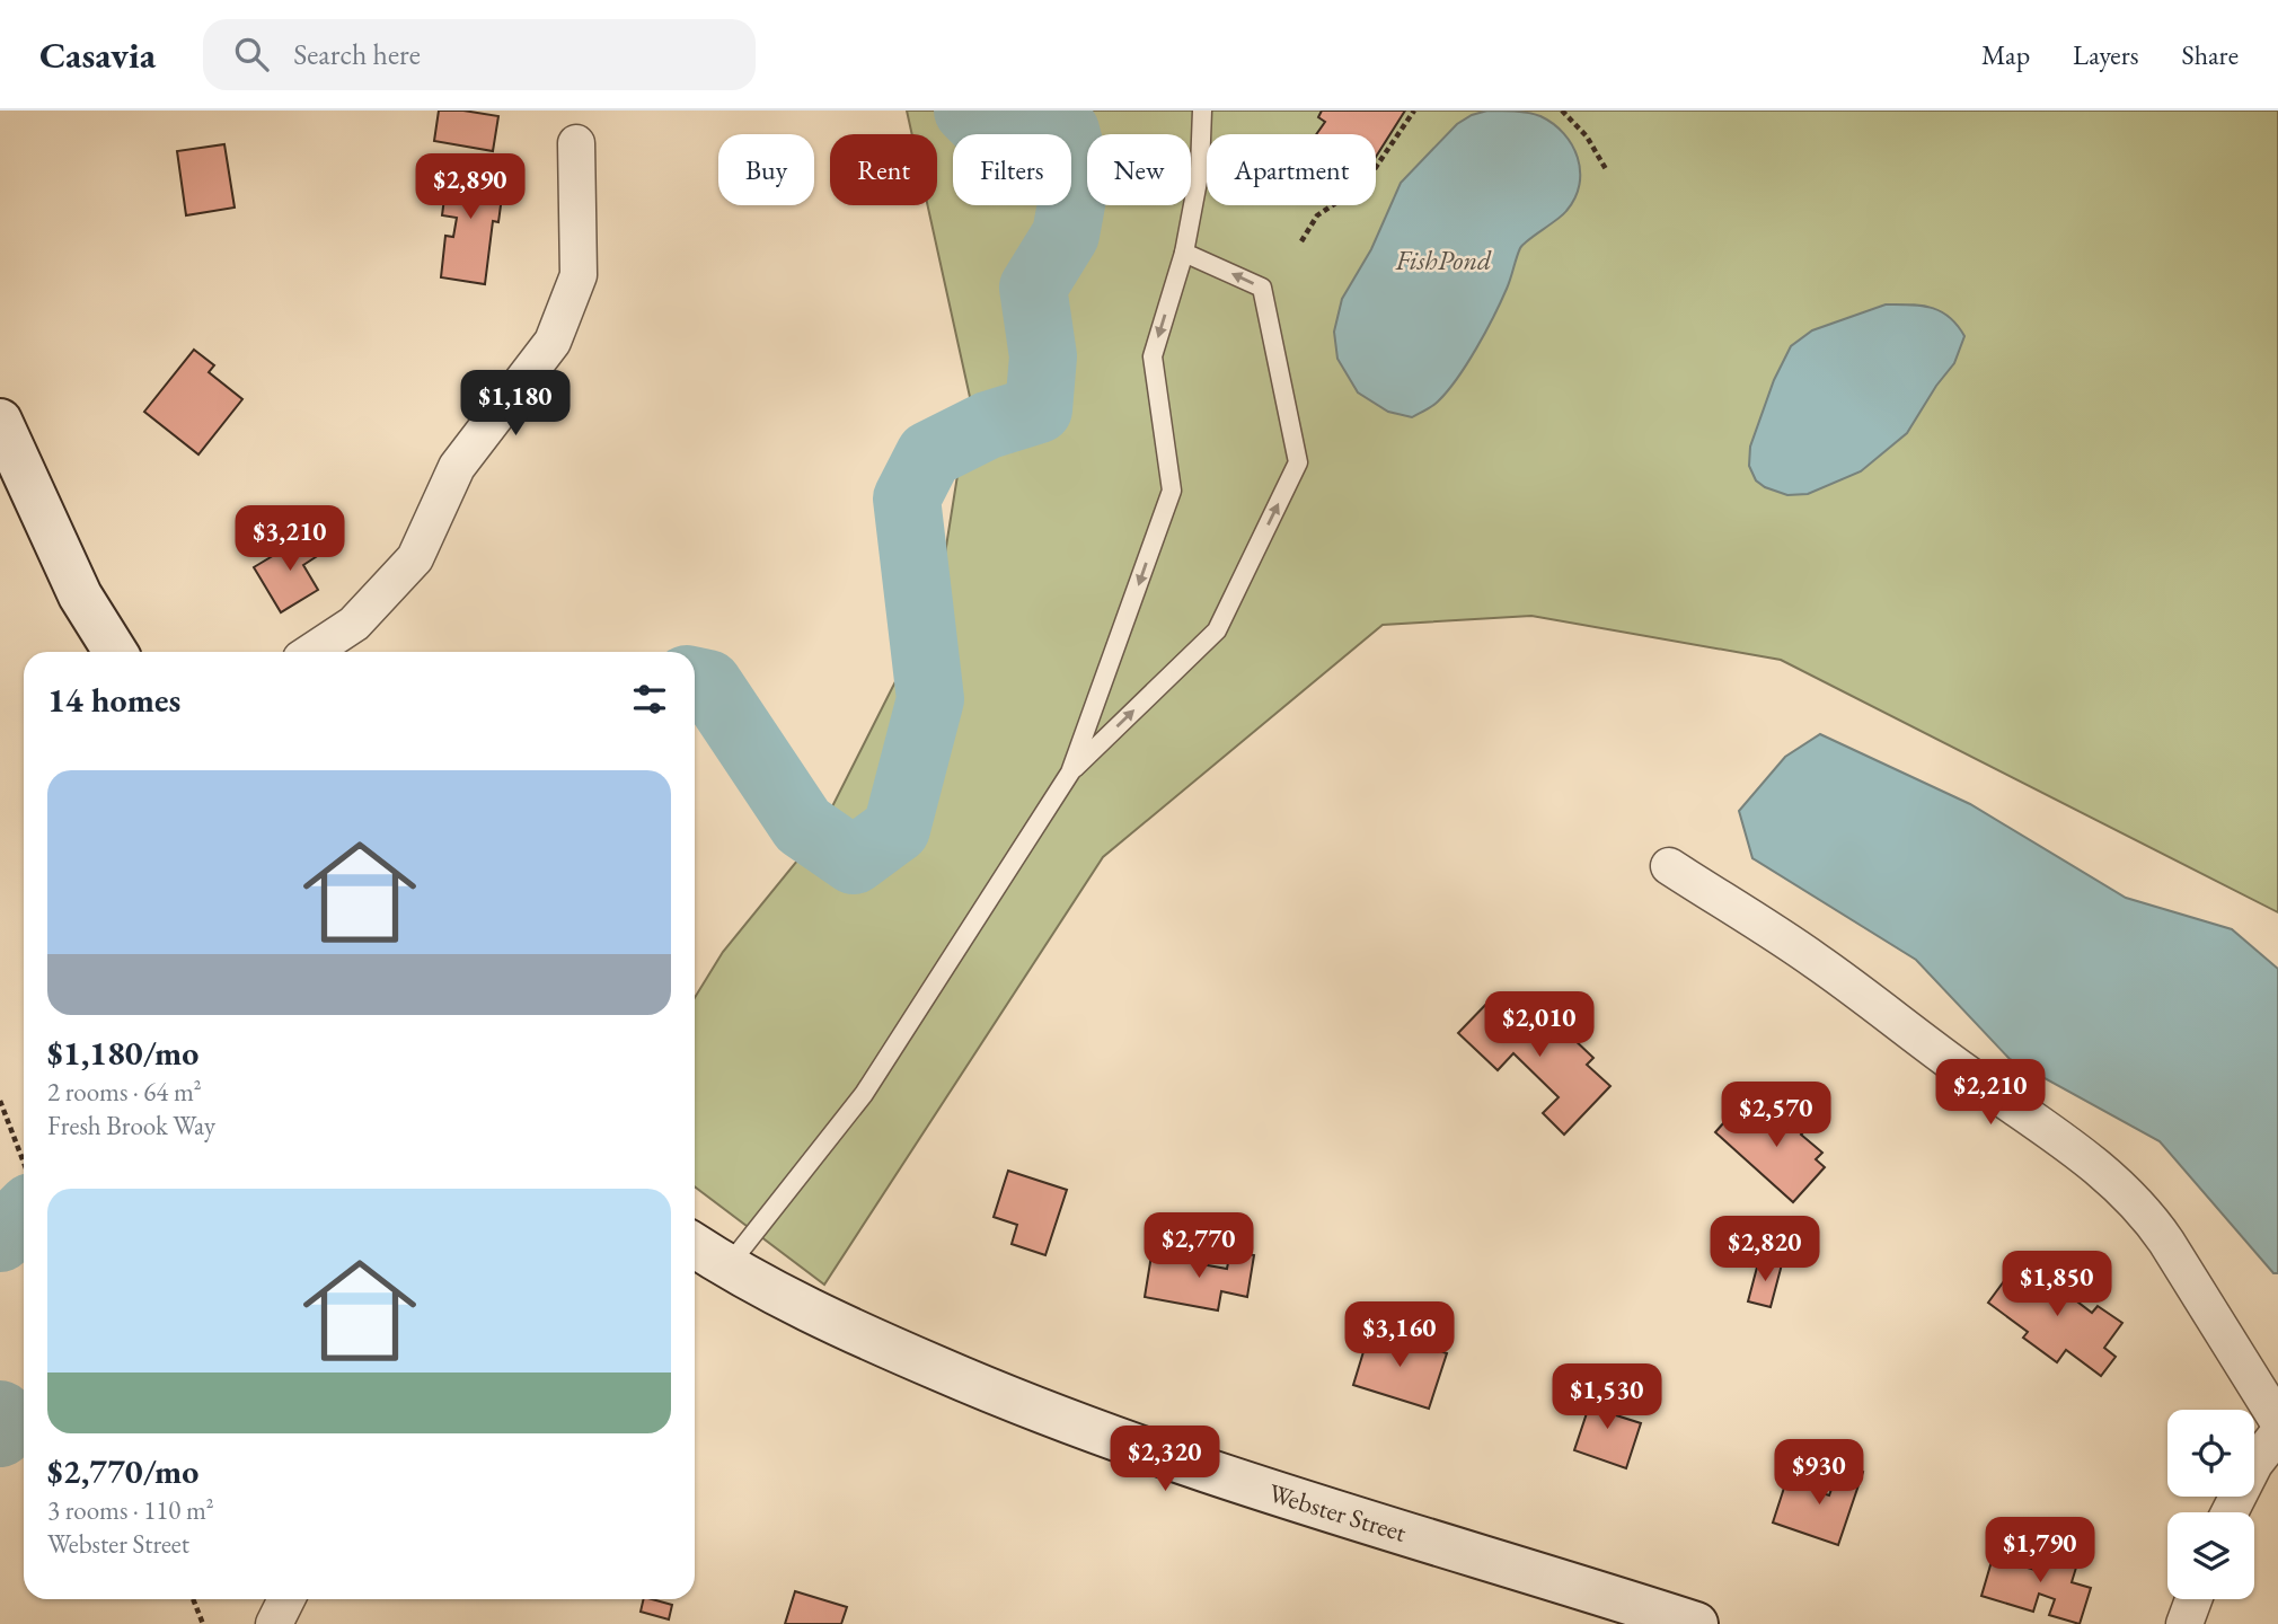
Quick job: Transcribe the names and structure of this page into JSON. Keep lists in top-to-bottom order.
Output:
{
  "streets": {
    "street": ["Webster Street"]
  },
  "water": ["FishPond"],
  "page": {
    "header": "Casavia",
    "search": "Search here",
    "nav": ["Map", "Layers", "Share"],
    "chip": [
      "Buy",
      "Rent",
      "Filters",
      "New",
      "Apartment"
    ],
    "price": [
      "$2,890",
      "$1,180",
      "$3,210",
      "$2,010",
      "$2,210",
      "$2,570",
      "$2,770",
      "$2,820",
      "$1,850",
      "$3,160",
      "$1,530",
      "$2,320",
      "$930",
      "$1,790"
    ],
    "heading": "14 homes",
    "list": [
      {
        "name": "$1,180/mo",
        "note": "2 rooms · 64 m² · Fresh Brook Way"
      },
      {
        "name": "$2,770/mo",
        "note": "3 rooms · 110 m² · Webster Street"
      }
    ]
  }
}
